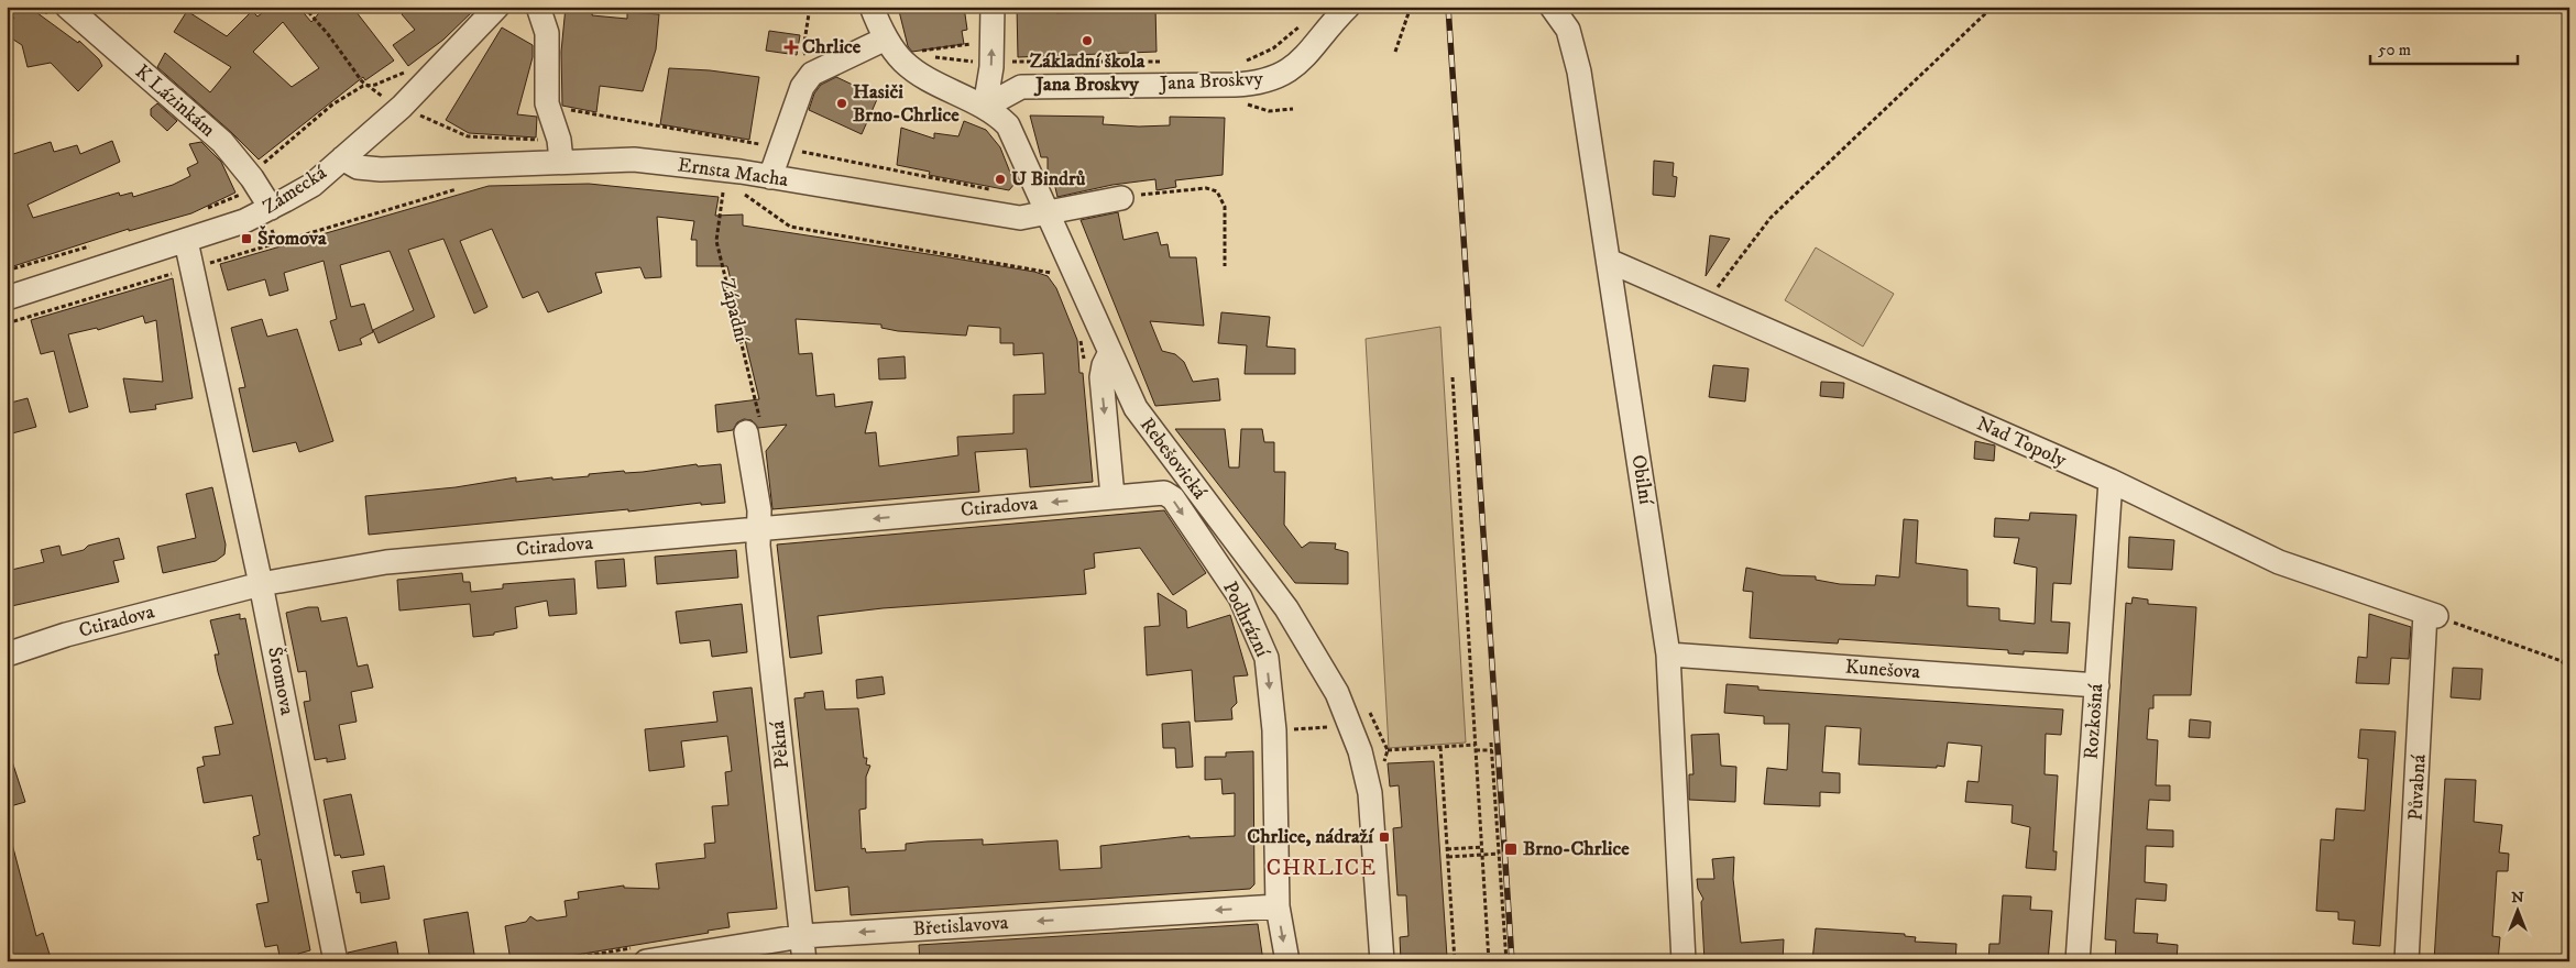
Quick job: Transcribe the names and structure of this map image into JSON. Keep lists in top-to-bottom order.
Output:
{
  "streets": {
    "street": [
      "Jana Broskvy",
      "K Lázinkám",
      "Ernsta Macha",
      "Zámecká",
      "Nad Topoly",
      "Rebešovická",
      "Obilní",
      "Ctiradova",
      "Podhrázní",
      "Kunešova",
      "Šromova",
      "Rozkošná",
      "Pěkná",
      "Půvabná",
      "Břetislavova"
    ],
    "path": ["Západní"]
  },
  "crossings": [
    ["Jana Broskvy", "Rebešovická"],
    ["K Lázinkám", "Zámecká"],
    ["Ernsta Macha", "Zámecká"],
    ["Ernsta Macha", "Rebešovická"],
    ["Zámecká", "Šromova"],
    ["Nad Topoly", "Obilní"],
    ["Nad Topoly", "Rozkošná"],
    ["Nad Topoly", "Půvabná"],
    ["Obilní", "Kunešova"],
    ["Ctiradova", "Podhrázní"],
    ["Ctiradova", "Šromova"],
    ["Ctiradova", "Pěkná"],
    ["Podhrázní", "Břetislavova"],
    ["Kunešova", "Rozkošná"],
    ["Pěkná", "Břetislavova"]
  ],
  "one_way": ["Podhrázní", "Břetislavova"],
  "districts": ["CHRLICE"],
  "places": {
    "other": ["Základní škola Jana Broskvy", "Hasiči Brno-Chrlice", "U Bindrů"],
    "health": ["Chrlice"],
    "transit": ["Šromova", "Chrlice, nádraží", "Brno-Chrlice"]
  },
  "scale_bar": "50 m",
  "north": "top"
}
